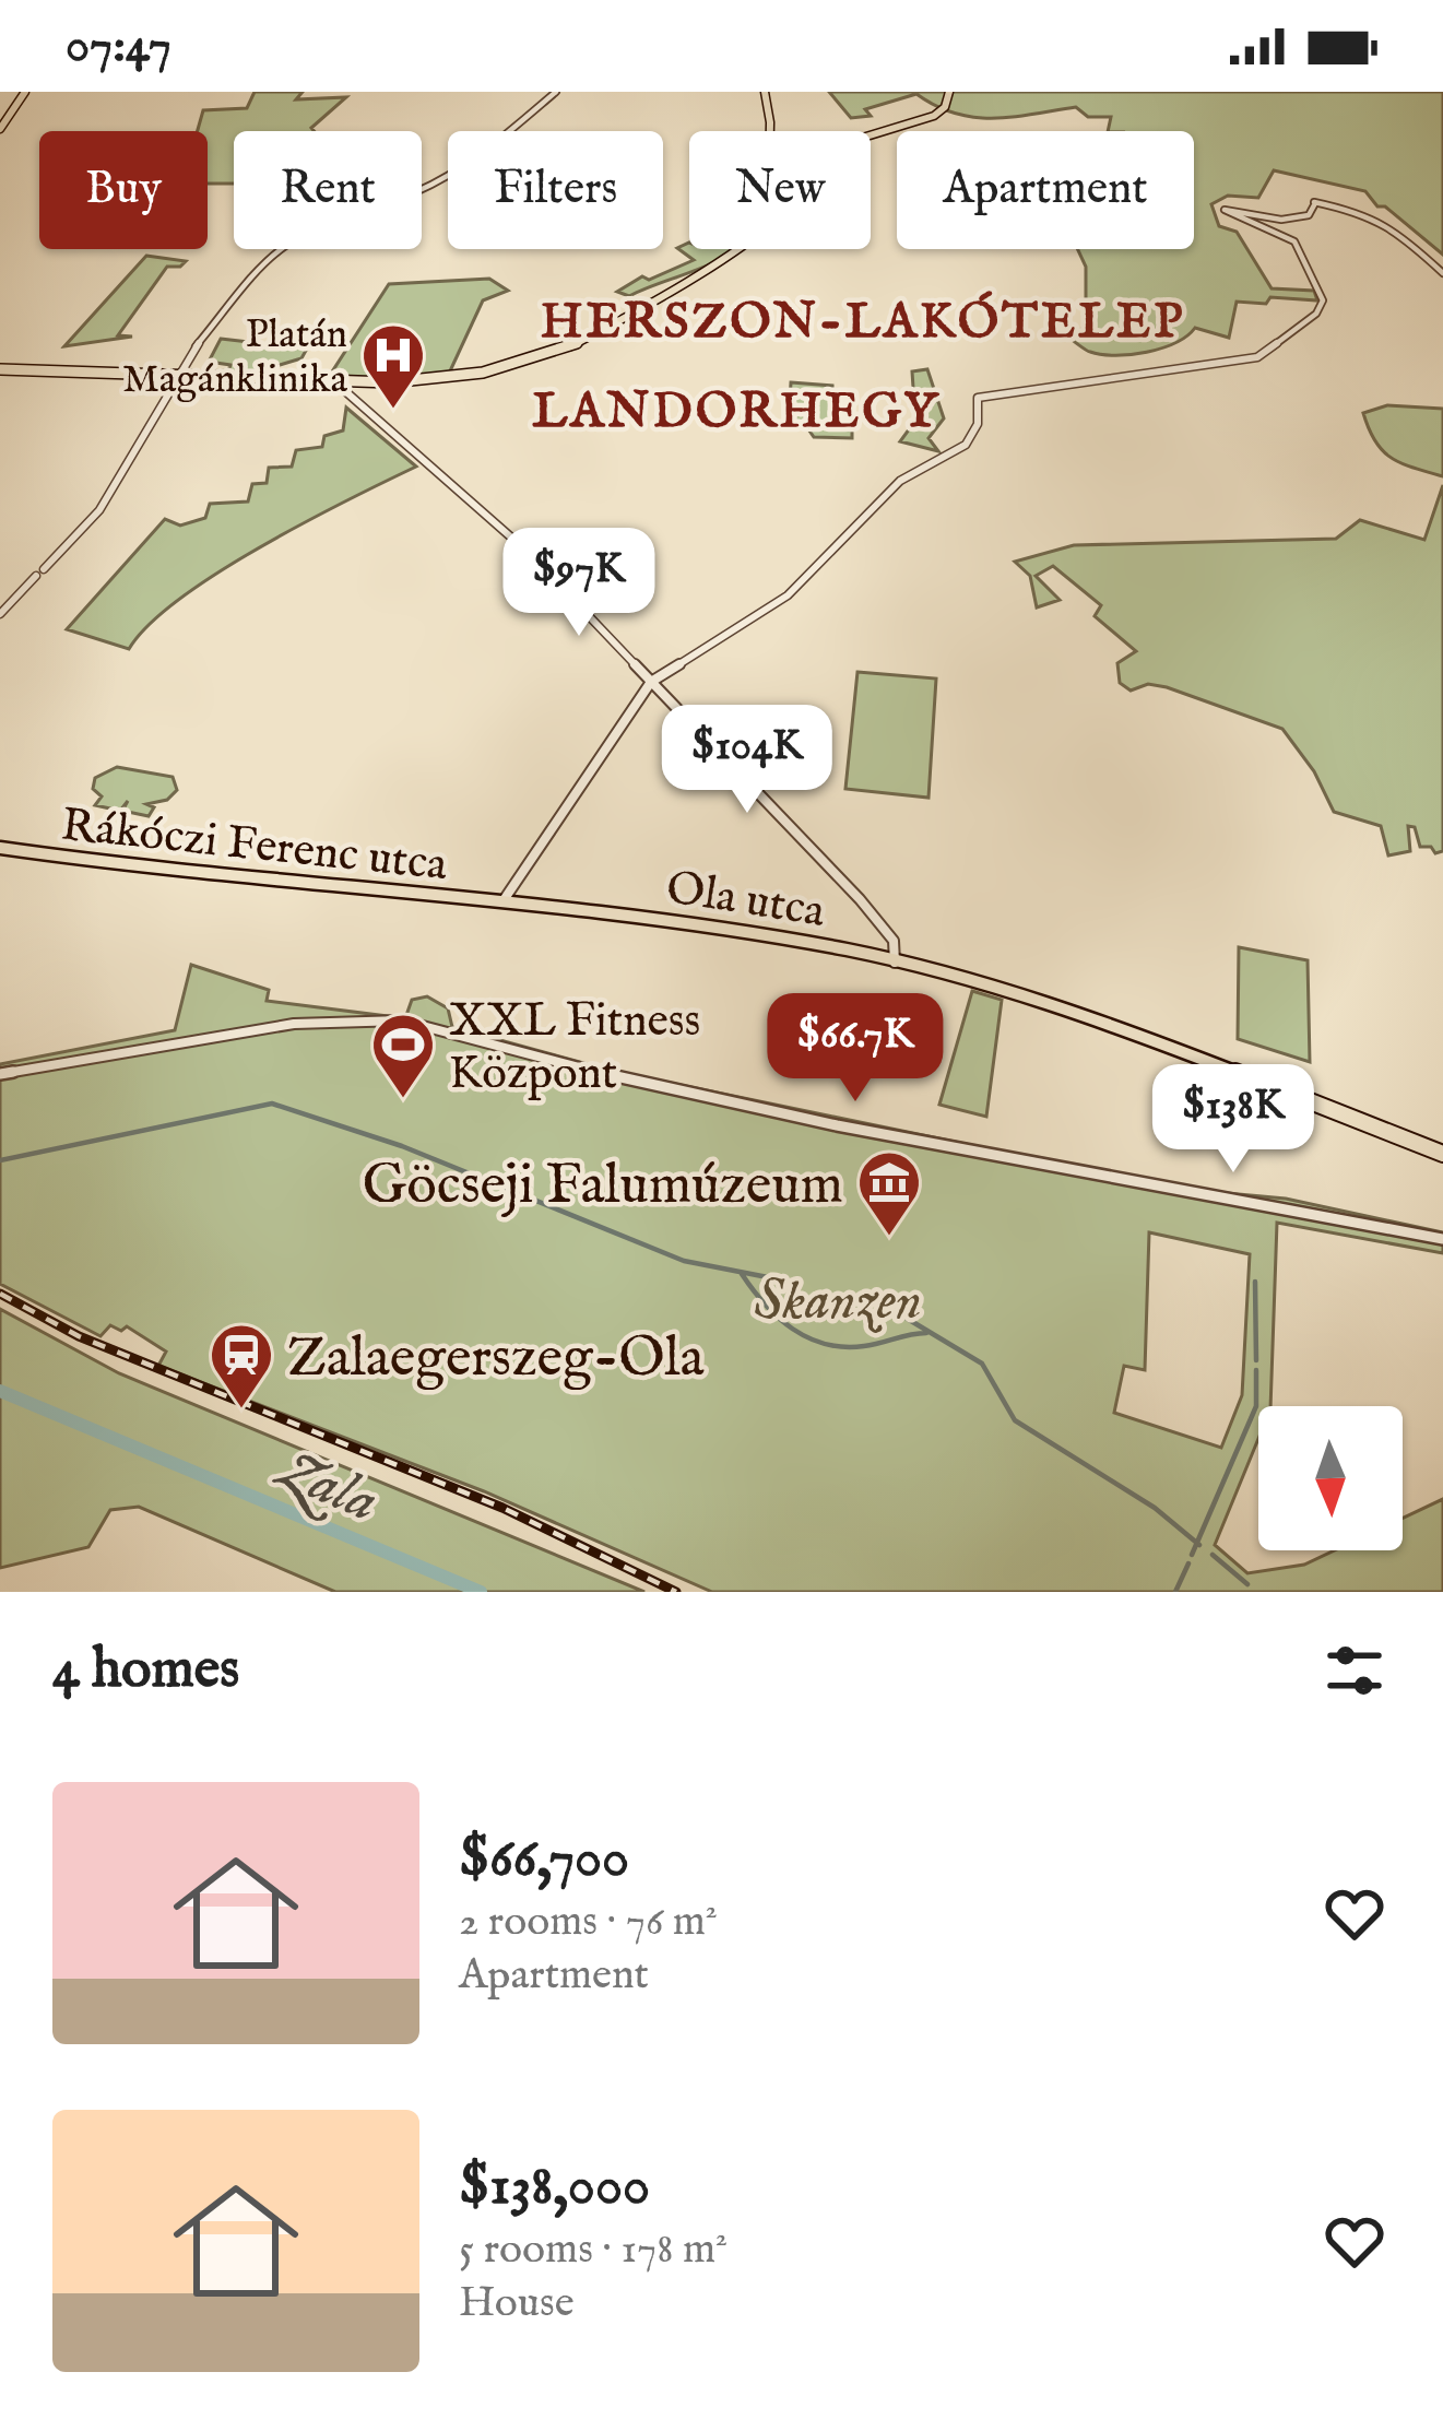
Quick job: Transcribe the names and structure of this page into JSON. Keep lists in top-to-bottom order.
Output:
{
  "streets": {
    "main road": ["Rákóczi Ferenc utca", "Ola utca"]
  },
  "crossings": [
    ["Rákóczi Ferenc utca", "Ola utca"]
  ],
  "districts": ["HERSZON-LAKÓTELEP", "LANDORHEGY"],
  "water": ["Zala"],
  "parks": ["Skanzen"],
  "places": {
    "hospital": ["Platán Magánklinika"],
    "sports": ["XXL Fitness Központ"],
    "museum": ["Göcseji Falumúzeum"],
    "station": ["Zalaegerszeg-Ola"]
  },
  "north": "bottom",
  "page": {
    "status": "07:47",
    "chip": [
      "Buy",
      "Rent",
      "Filters",
      "New",
      "Apartment"
    ],
    "price": [
      "$97K",
      "$104K",
      "$66.7K",
      "$138K"
    ],
    "heading": "4 homes",
    "list": [
      {
        "name": "$66,700",
        "note": "2 rooms · 76 m² · Apartment"
      },
      {
        "name": "$138,000",
        "note": "5 rooms · 178 m² · House"
      }
    ]
  }
}
